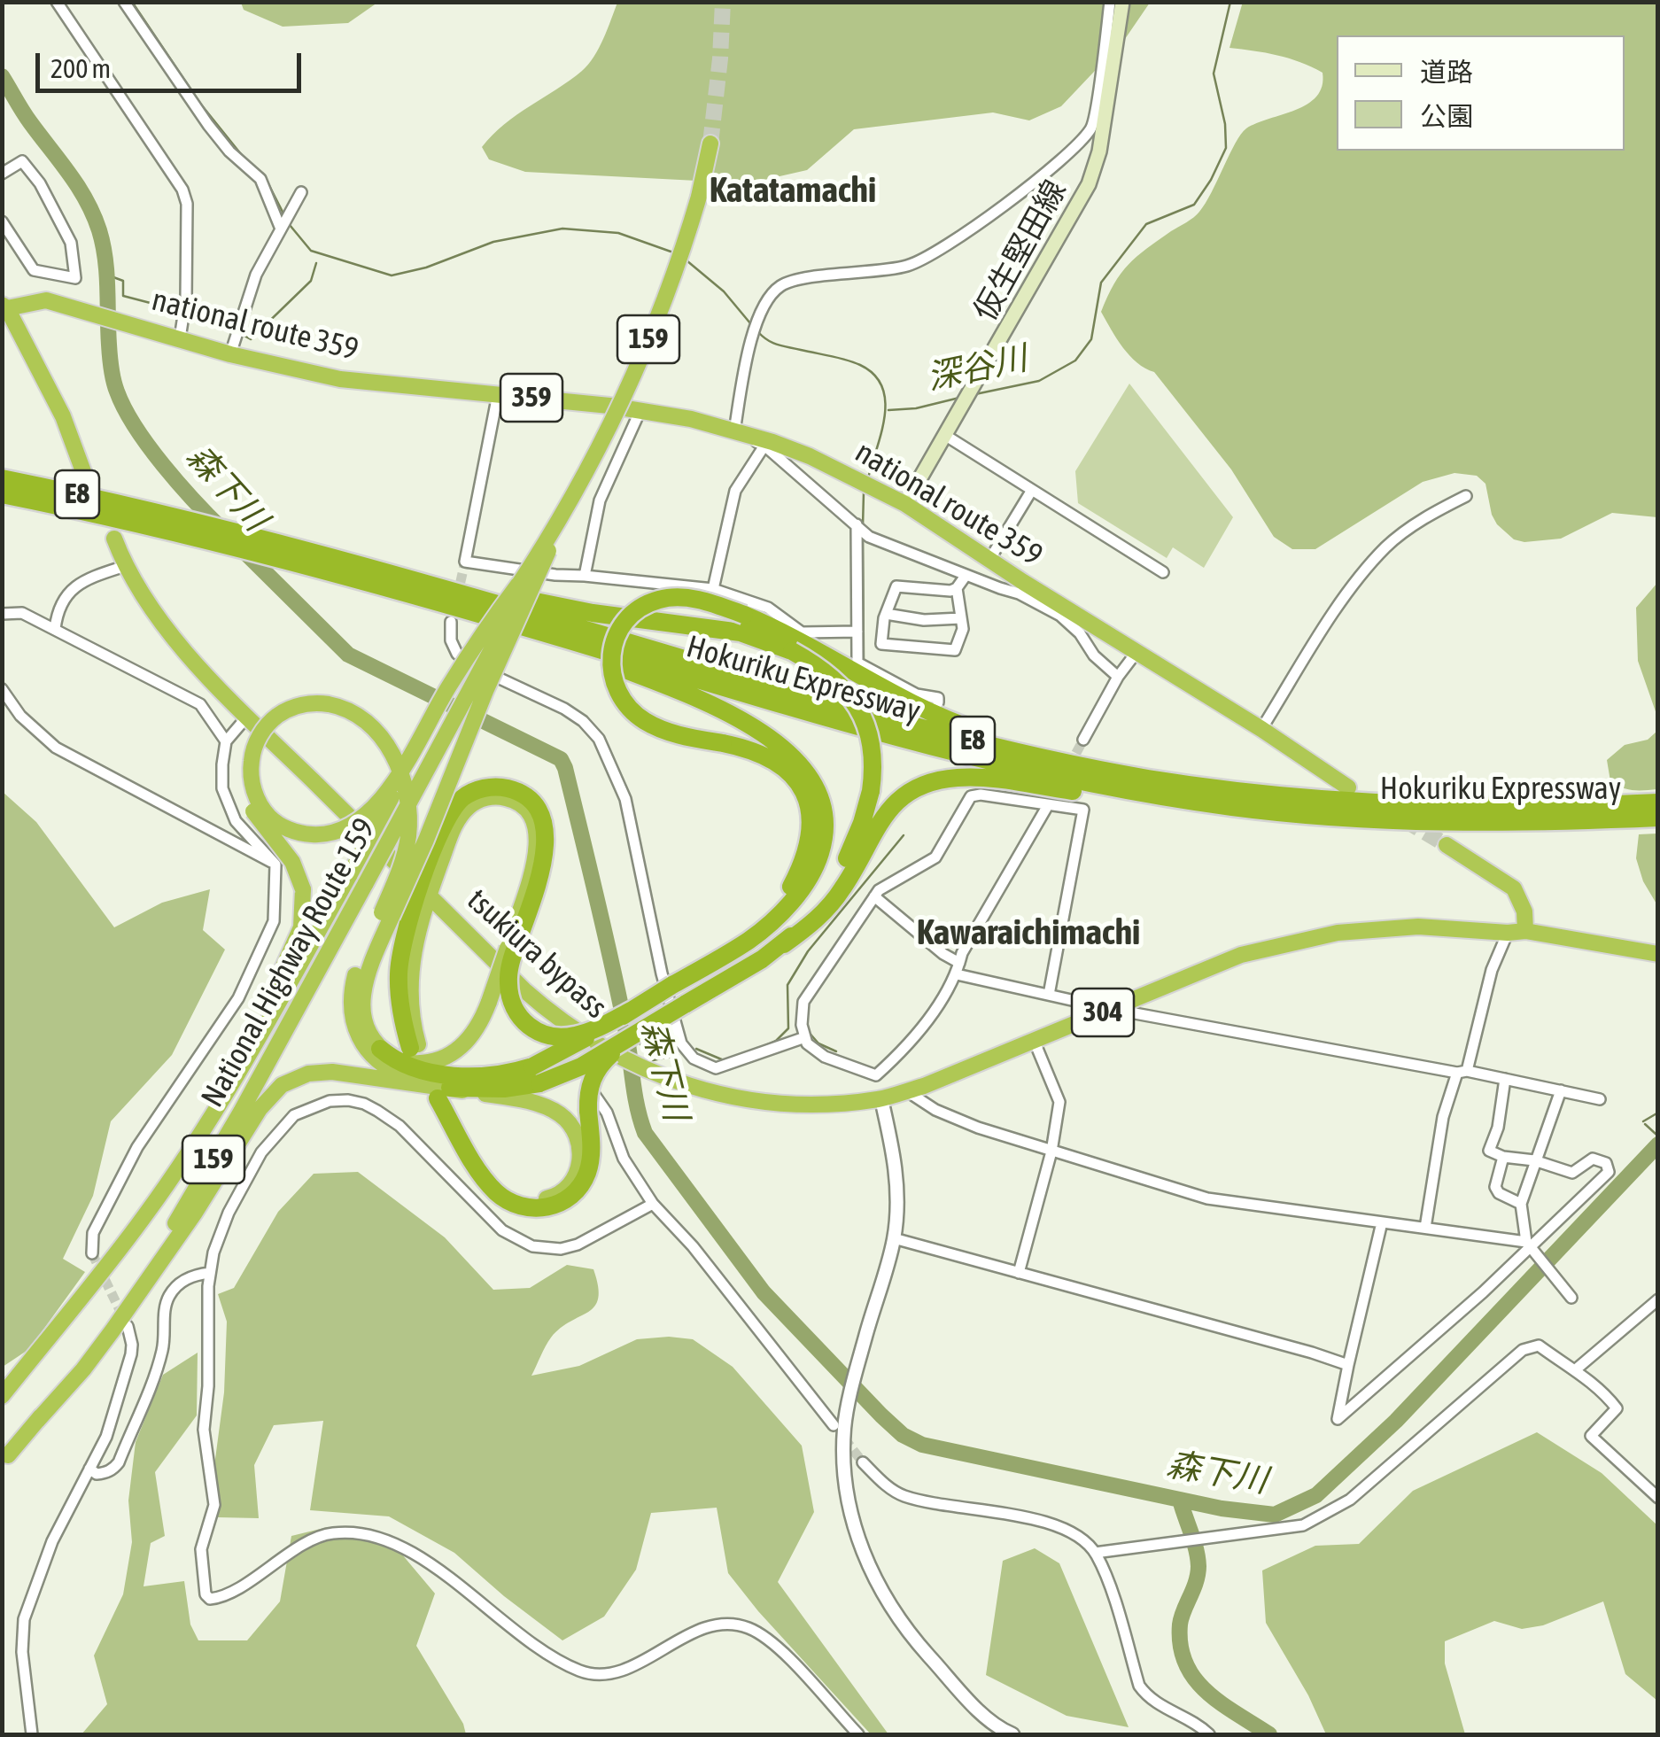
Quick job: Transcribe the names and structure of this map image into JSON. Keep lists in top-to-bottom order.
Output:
{
  "streets": {
    "highway": [
      "national route 359",
      "159",
      "359",
      "E8",
      "Hokuriku Expressway",
      "tsukiura bypass",
      "National Highway Route 159",
      "304"
    ],
    "main road": ["仮生堅田線"]
  },
  "crossings": [
    ["仮生堅田線", "national route 359"],
    ["national route 359", "359"],
    ["159", "National Highway Route 159"],
    ["tsukiura bypass", "304"]
  ],
  "districts": ["Katatamachi", "Kawaraichimachi"],
  "water": ["深谷川", "森下川"],
  "legend": ["道路", "公園"],
  "scale_bar": "200 m"
}
